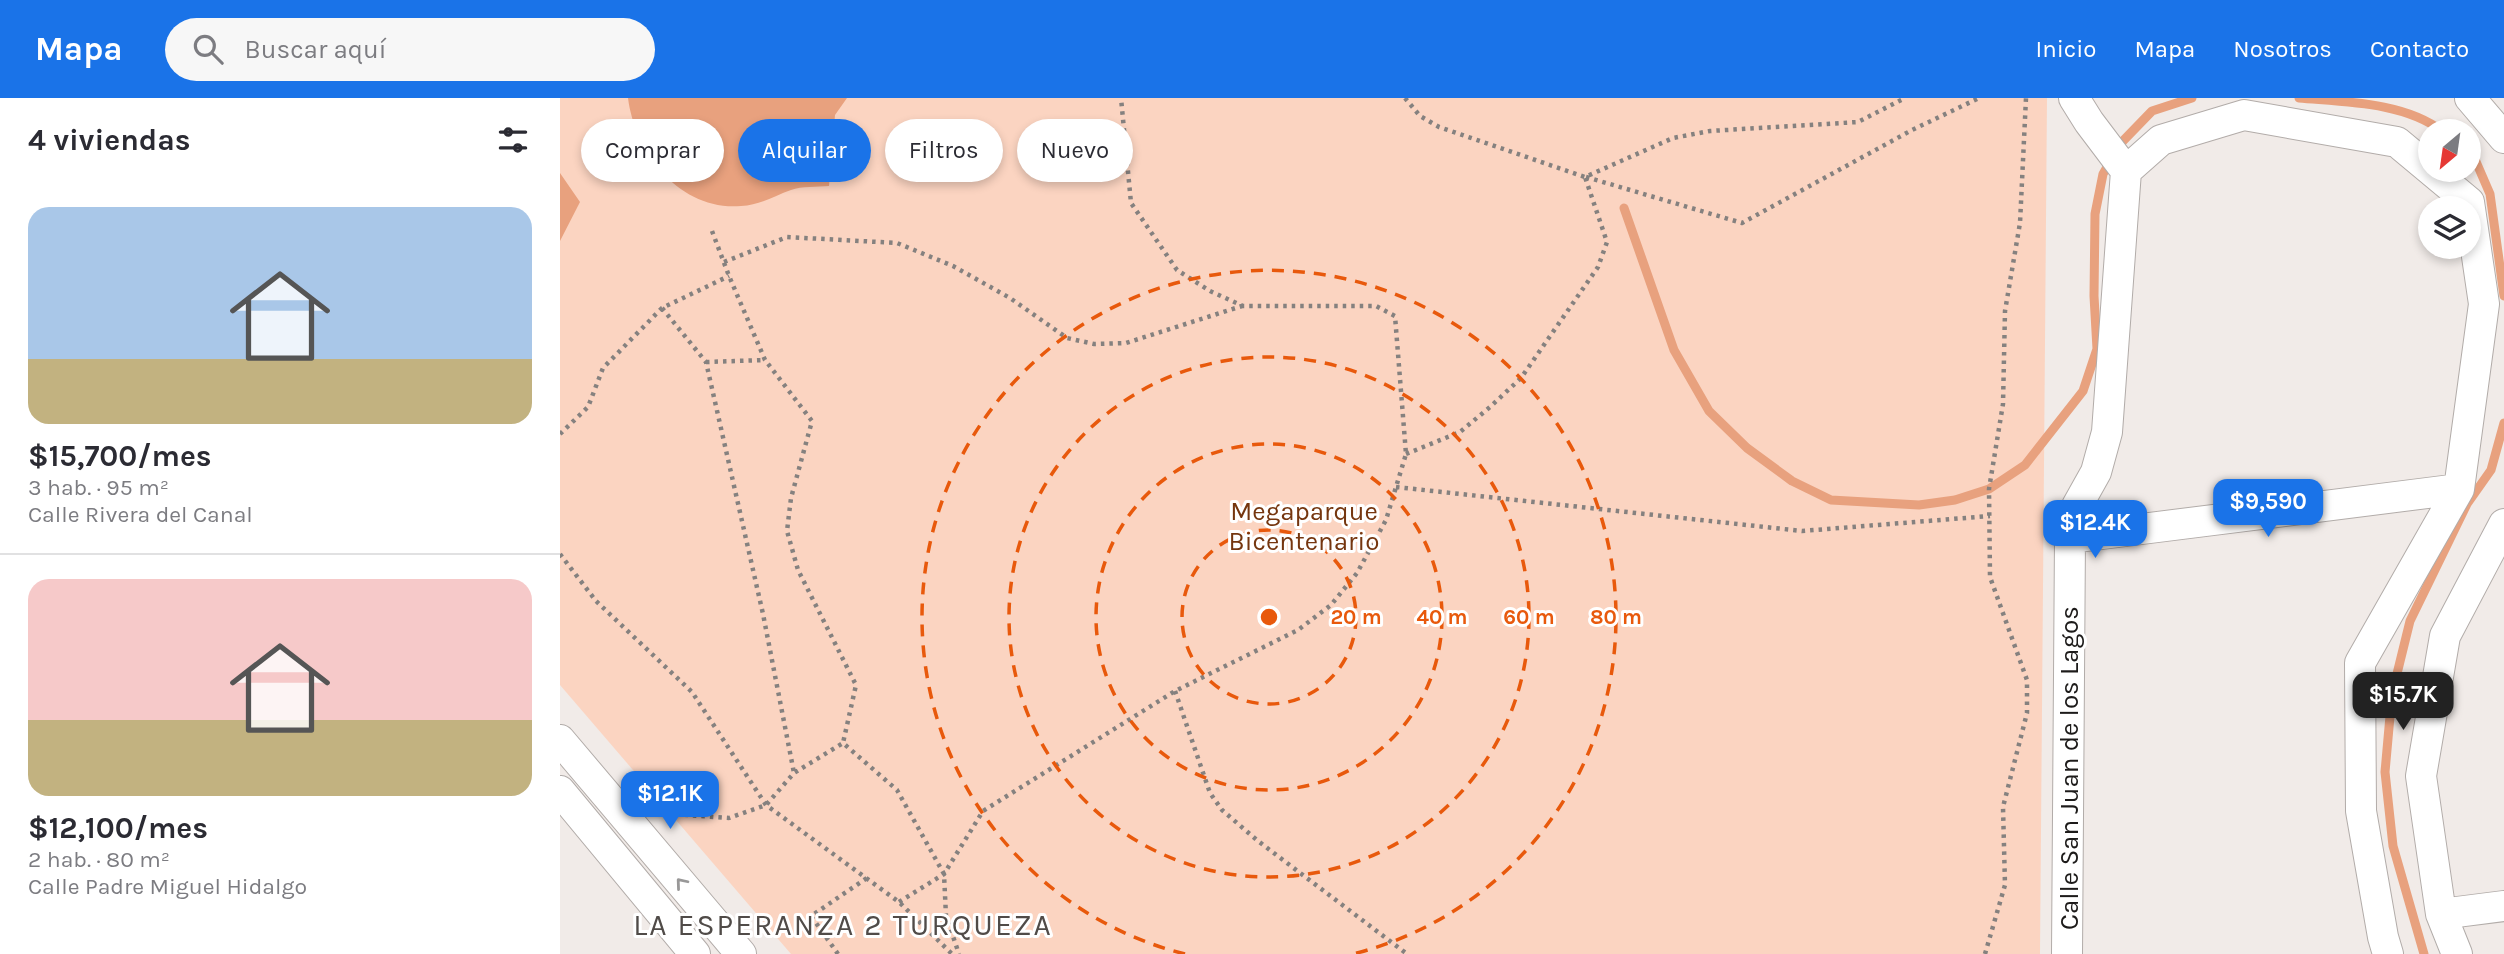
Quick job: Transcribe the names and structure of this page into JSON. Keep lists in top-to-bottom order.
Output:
{
  "streets": {
    "street": ["Calle San Juan de los Lagos"]
  },
  "districts": ["LA ESPERANZA 2 TURQUEZA"],
  "parks": ["Megaparque Bicentenario"],
  "north": "bottom left",
  "page": {
    "header": "Mapa",
    "search": "Buscar aquí",
    "nav": [
      "Inicio",
      "Mapa",
      "Nosotros",
      "Contacto"
    ],
    "heading": "4 viviendas",
    "chip": [
      "Comprar",
      "Alquilar",
      "Filtros",
      "Nuevo"
    ],
    "list": [
      {
        "name": "$15,700/mes",
        "note": "3 hab. · 95 m² · Calle Rivera del Canal"
      },
      {
        "name": "$12,100/mes",
        "note": "2 hab. · 80 m² · Calle Padre Miguel Hidalgo"
      }
    ],
    "price": [
      "$9,590",
      "$12.4K",
      "$15.7K",
      "$12.1K"
    ]
  },
  "rings": [
    "20 m",
    "40 m",
    "60 m",
    "80 m"
  ]
}
